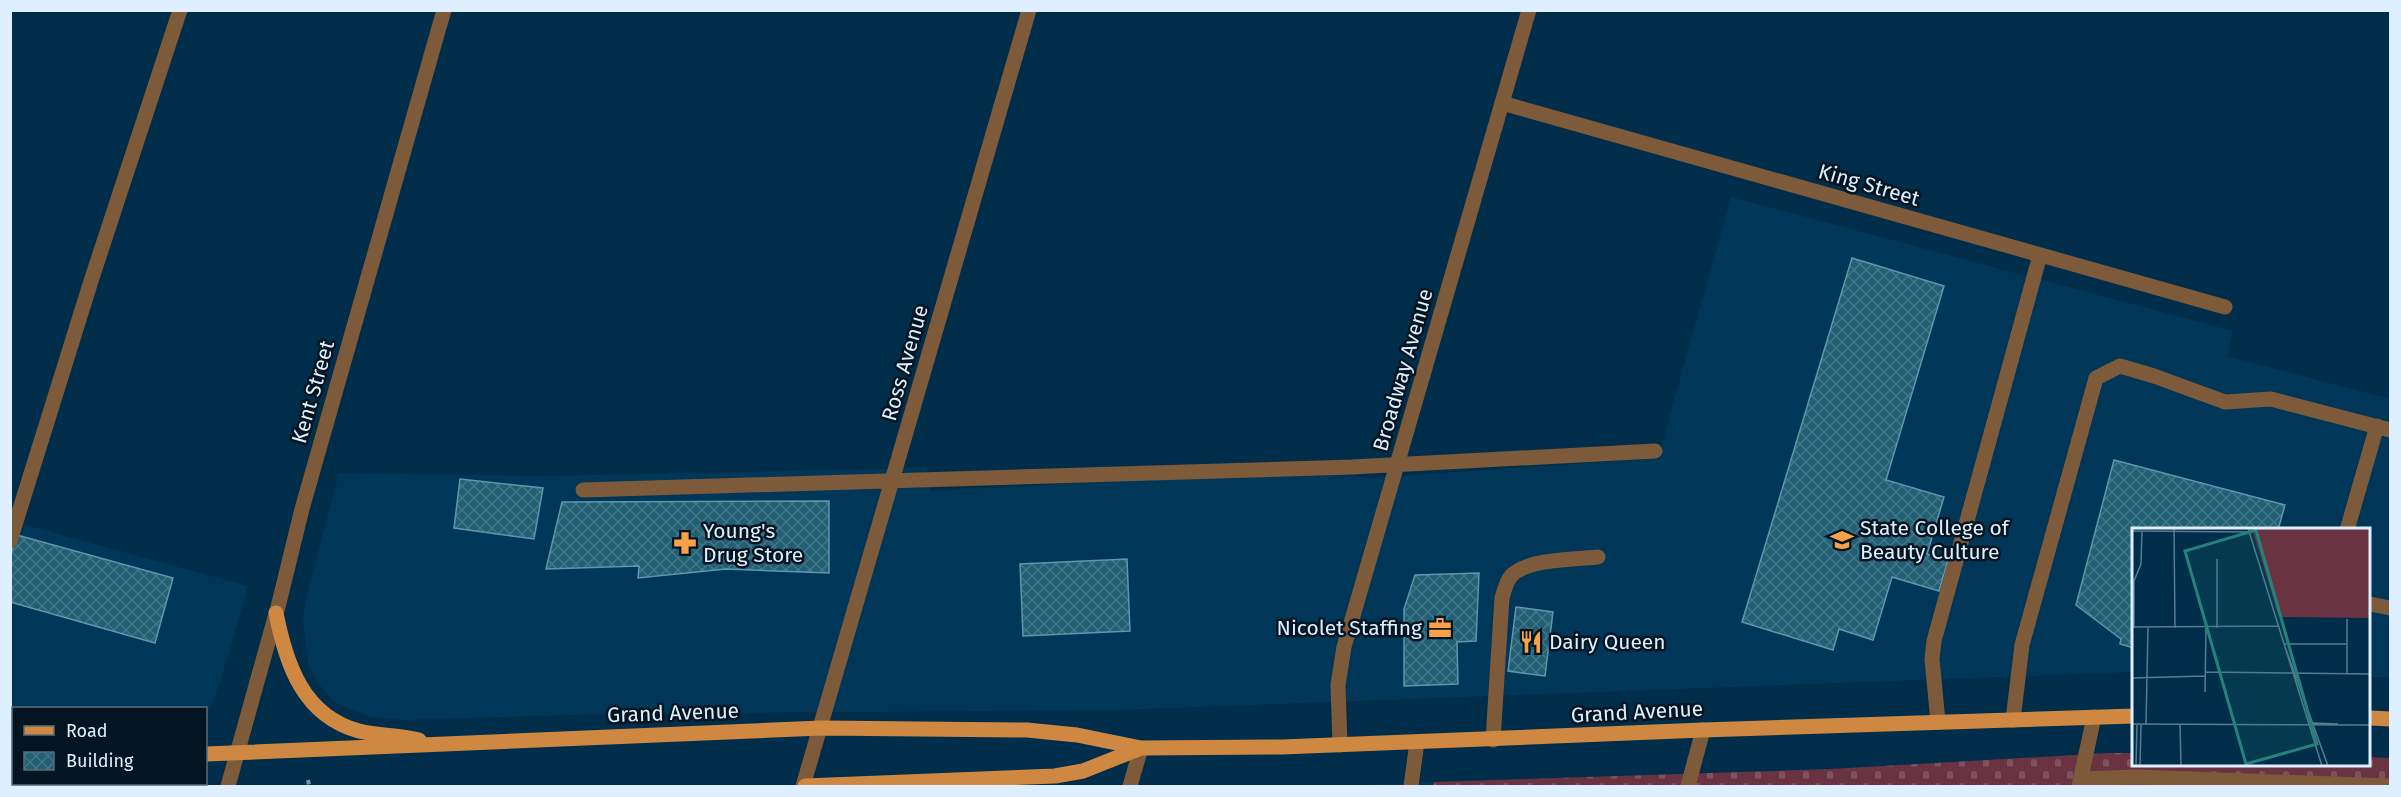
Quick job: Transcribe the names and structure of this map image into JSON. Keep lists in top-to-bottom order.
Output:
{
  "streets": {
    "main road": ["Grand Avenue"],
    "street": [
      "King Street",
      "Ross Avenue",
      "Broadway Avenue",
      "Kent Street"
    ]
  },
  "crossings": [
    ["King Street", "Broadway Avenue"],
    ["Ross Avenue", "Grand Avenue"],
    ["Broadway Avenue", "Grand Avenue"],
    ["Kent Street", "Grand Avenue"]
  ],
  "places": {
    "school or university": ["State College of Beauty Culture"],
    "pharmacy": ["Young's Drug Store"],
    "office": ["Nicolet Staffing"],
    "restaurant": ["Dairy Queen"]
  },
  "legend": ["Road", "Building"]
}
